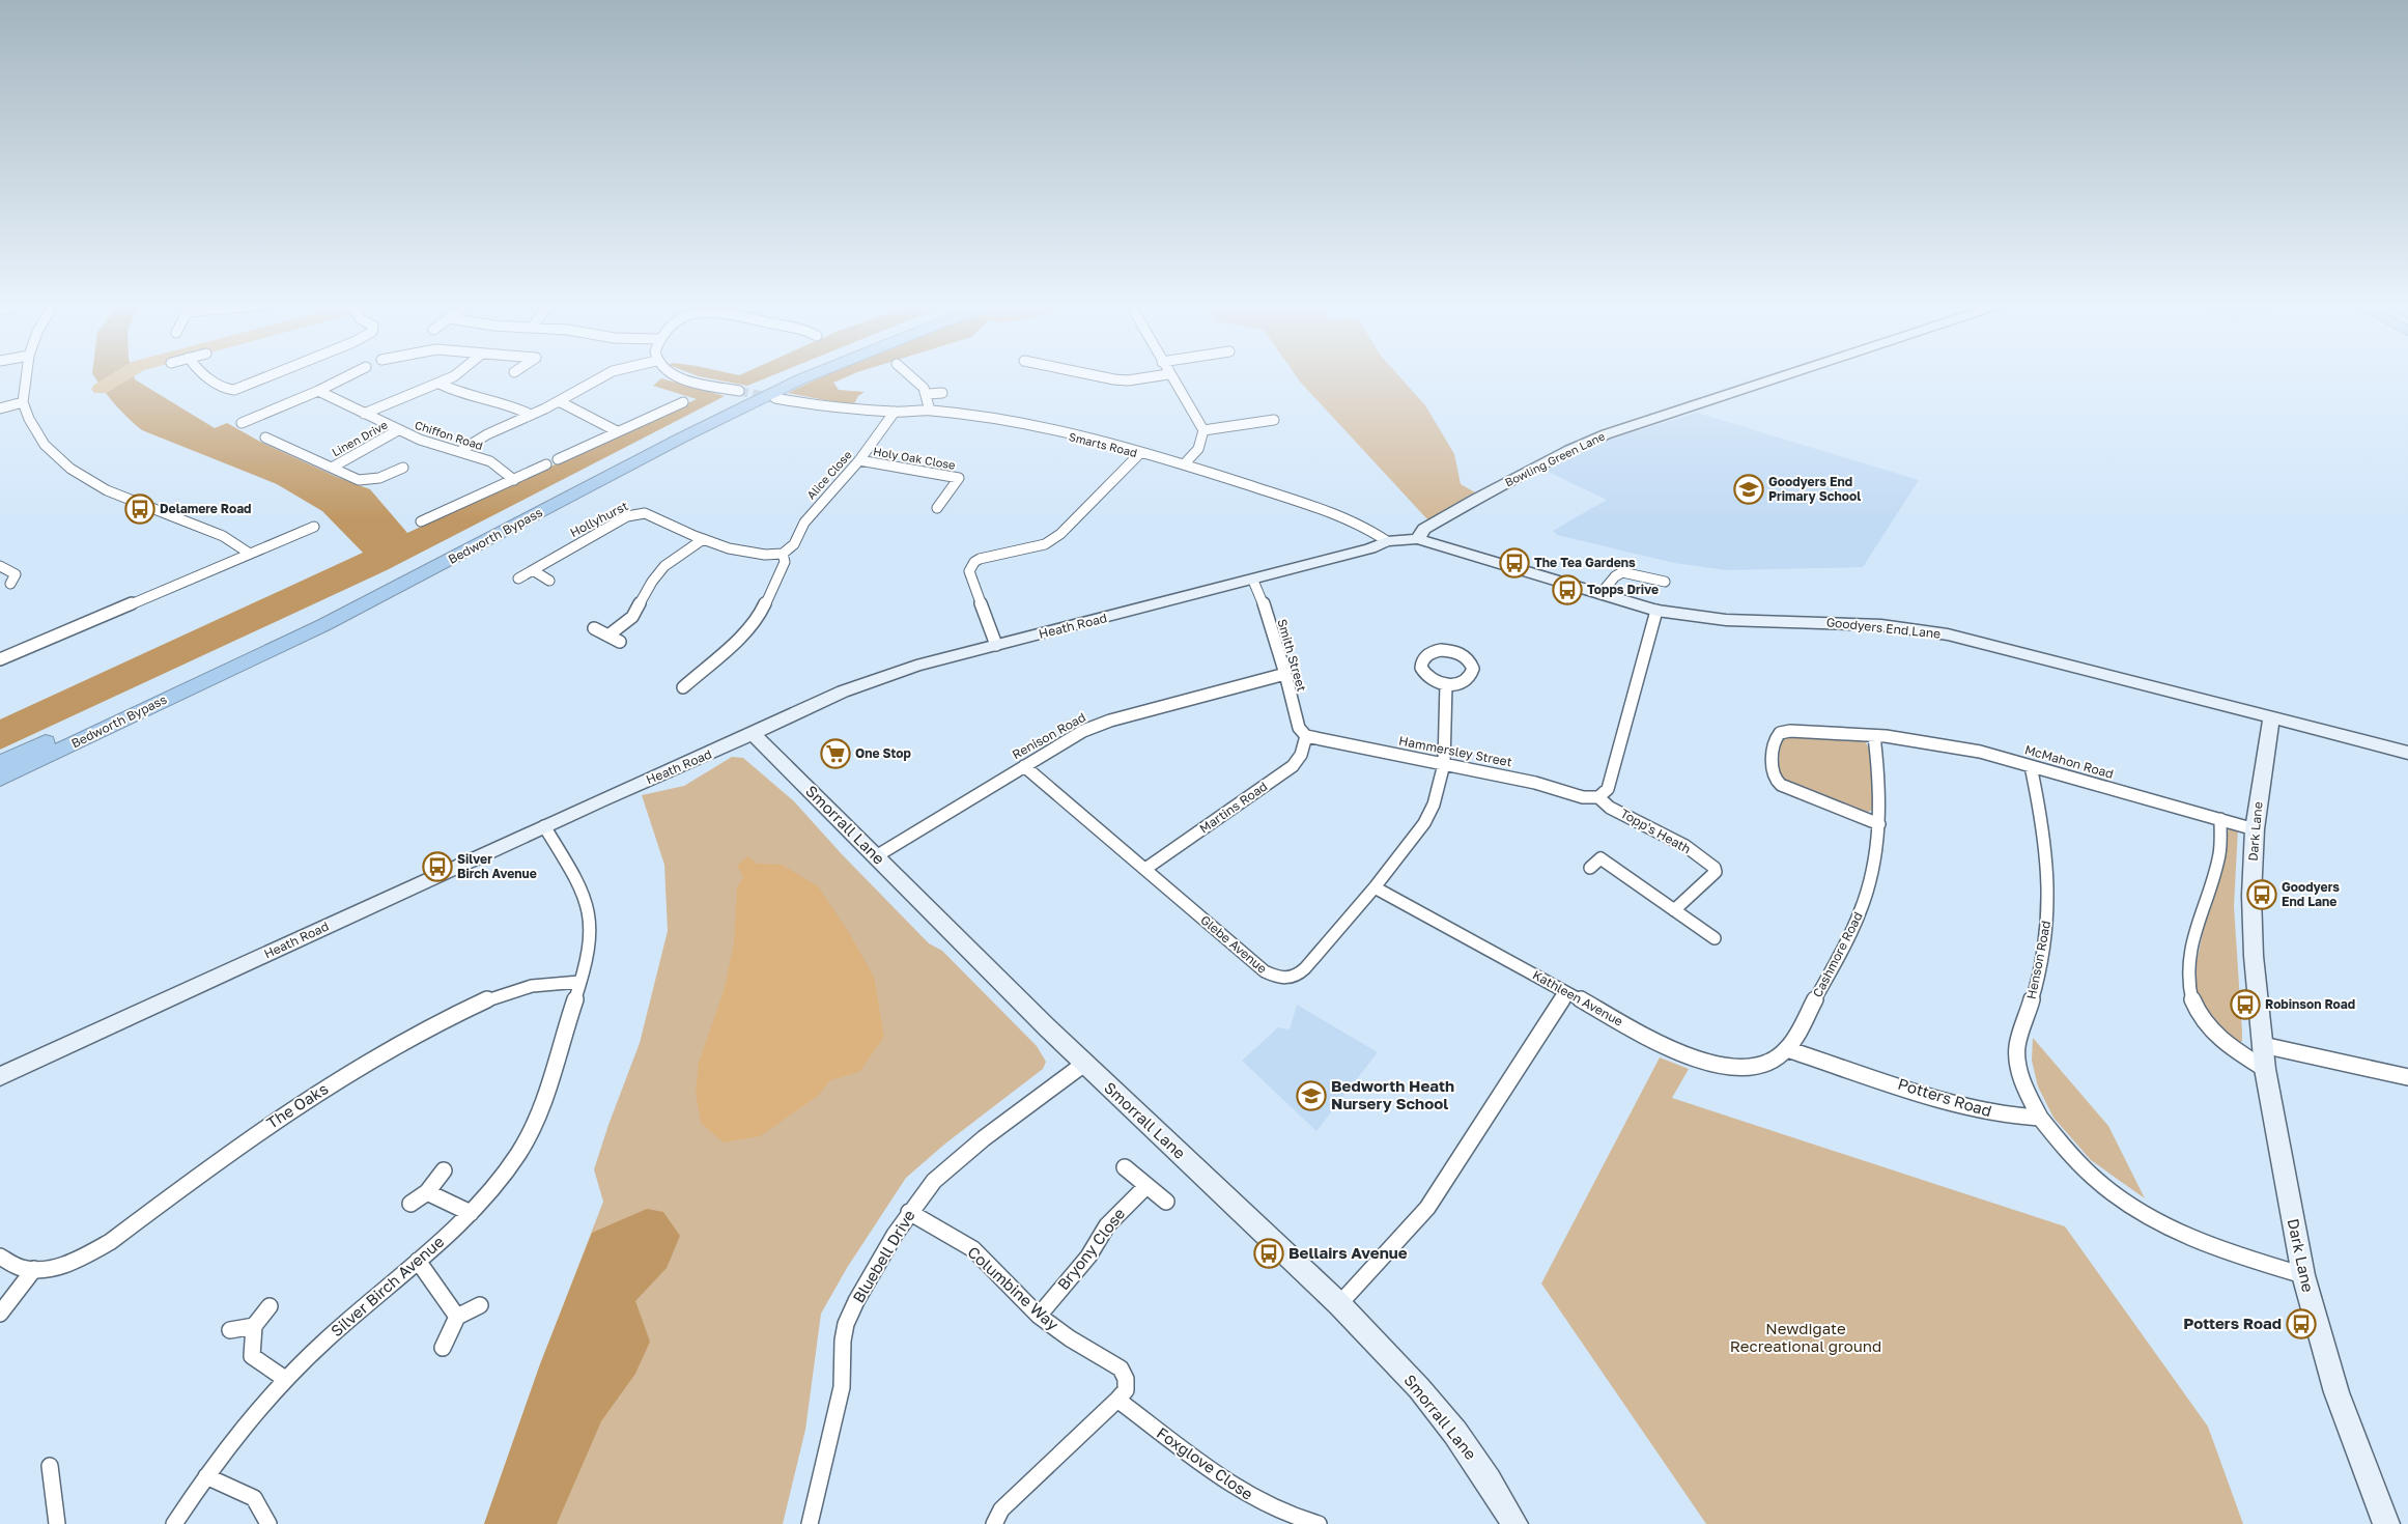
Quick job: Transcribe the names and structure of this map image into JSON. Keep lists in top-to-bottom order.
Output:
{
  "streets": {
    "highway": ["Bedworth Bypass"],
    "street": [
      "Chiffon Road",
      "Linen Drive",
      "Smarts Road",
      "Holy Oak Close",
      "Bowling Green Lane",
      "Alice Close",
      "Hollyhurst",
      "Heath Road",
      "Goodyers End Lane",
      "Smith Street",
      "Renison Road",
      "Hammersley Street",
      "McMahon Road",
      "Martins Road",
      "Smorrall Lane",
      "Topp's Heath",
      "Dark Lane",
      "Glebe Avenue",
      "Cashmore Road",
      "Henson Road",
      "Kathleen Avenue",
      "Potters Road",
      "The Oaks",
      "Bryony Close",
      "Bluebell Drive",
      "Silver Birch Avenue",
      "Columbine Way",
      "Foxglove Close"
    ]
  },
  "crossings": [
    ["Chiffon Road", "Linen Drive"],
    ["Smarts Road", "Alice Close"],
    ["Smarts Road", "Heath Road"],
    ["Holy Oak Close", "Alice Close"],
    ["Bowling Green Lane", "Goodyers End Lane"],
    ["Heath Road", "Smith Street"],
    ["Heath Road", "Smorrall Lane"],
    ["Heath Road", "Silver Birch Avenue"],
    ["Goodyers End Lane", "Dark Lane"],
    ["Smith Street", "Renison Road"],
    ["Smith Street", "Hammersley Street"],
    ["Smith Street", "Martins Road"],
    ["Renison Road", "Smorrall Lane"],
    ["Renison Road", "Glebe Avenue"],
    ["Hammersley Street", "Martins Road"],
    ["Hammersley Street", "Topp's Heath"],
    ["Hammersley Street", "Glebe Avenue"],
    ["McMahon Road", "Dark Lane"],
    ["McMahon Road", "Cashmore Road"],
    ["McMahon Road", "Henson Road"],
    ["Martins Road", "Glebe Avenue"],
    ["Smorrall Lane", "Bluebell Drive"],
    ["Glebe Avenue", "Kathleen Avenue"],
    ["Cashmore Road", "Kathleen Avenue"],
    ["Cashmore Road", "Potters Road"],
    ["Henson Road", "Potters Road"],
    ["Kathleen Avenue", "Potters Road"],
    ["The Oaks", "Silver Birch Avenue"],
    ["Bryony Close", "Columbine Way"],
    ["Bluebell Drive", "Columbine Way"],
    ["Columbine Way", "Foxglove Close"]
  ],
  "parks": ["Newdigate Recreational ground"],
  "places": {
    "school or university": ["Goodyers End Primary School", "Bedworth Heath Nursery School"],
    "bus stop": [
      "Delamere Road",
      "The Tea Gardens",
      "Topps Drive",
      "Silver Birch Avenue",
      "Goodyers End Lane",
      "Robinson Road",
      "Bellairs Avenue",
      "Potters Road"
    ],
    "supermarket": ["One Stop"]
  }
}
